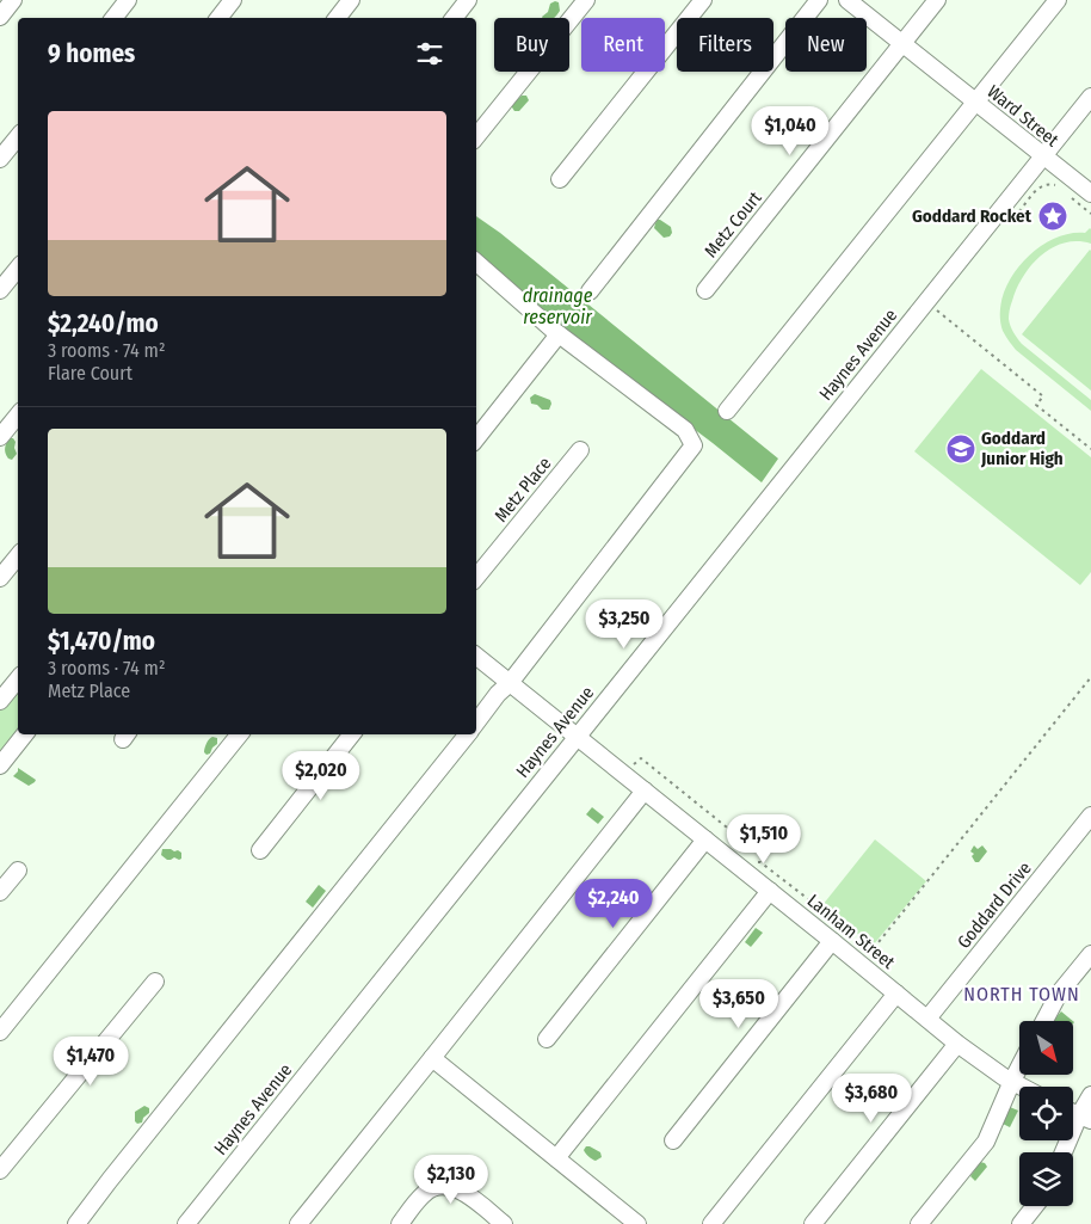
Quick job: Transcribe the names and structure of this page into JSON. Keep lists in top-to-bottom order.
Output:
{
  "streets": {
    "street": [
      "Ward Street",
      "Metz Court",
      "Haynes Avenue",
      "Metz Place",
      "Goddard Drive",
      "Lanham Street"
    ]
  },
  "crossings": [
    ["Ward Street", "Metz Court"],
    ["Ward Street", "Haynes Avenue"],
    ["Haynes Avenue", "Lanham Street"],
    ["Goddard Drive", "Lanham Street"]
  ],
  "districts": ["NORTH TOWN"],
  "water": ["drainage reservoir"],
  "places": {
    "place": ["Goddard Rocket"],
    "school or university": ["Goddard Junior High"]
  },
  "north": "bottom right",
  "page": {
    "chip": [
      "Buy",
      "Rent",
      "Filters",
      "New"
    ],
    "heading": "9 homes",
    "list": [
      {
        "name": "$2,240/mo",
        "note": "3 rooms · 74 m² · Flare Court"
      },
      {
        "name": "$1,470/mo",
        "note": "3 rooms · 74 m² · Metz Place"
      }
    ],
    "price": [
      "$1,040",
      "$3,250",
      "$2,020",
      "$1,510",
      "$2,240",
      "$3,650",
      "$1,470",
      "$3,680",
      "$2,130"
    ]
  }
}
